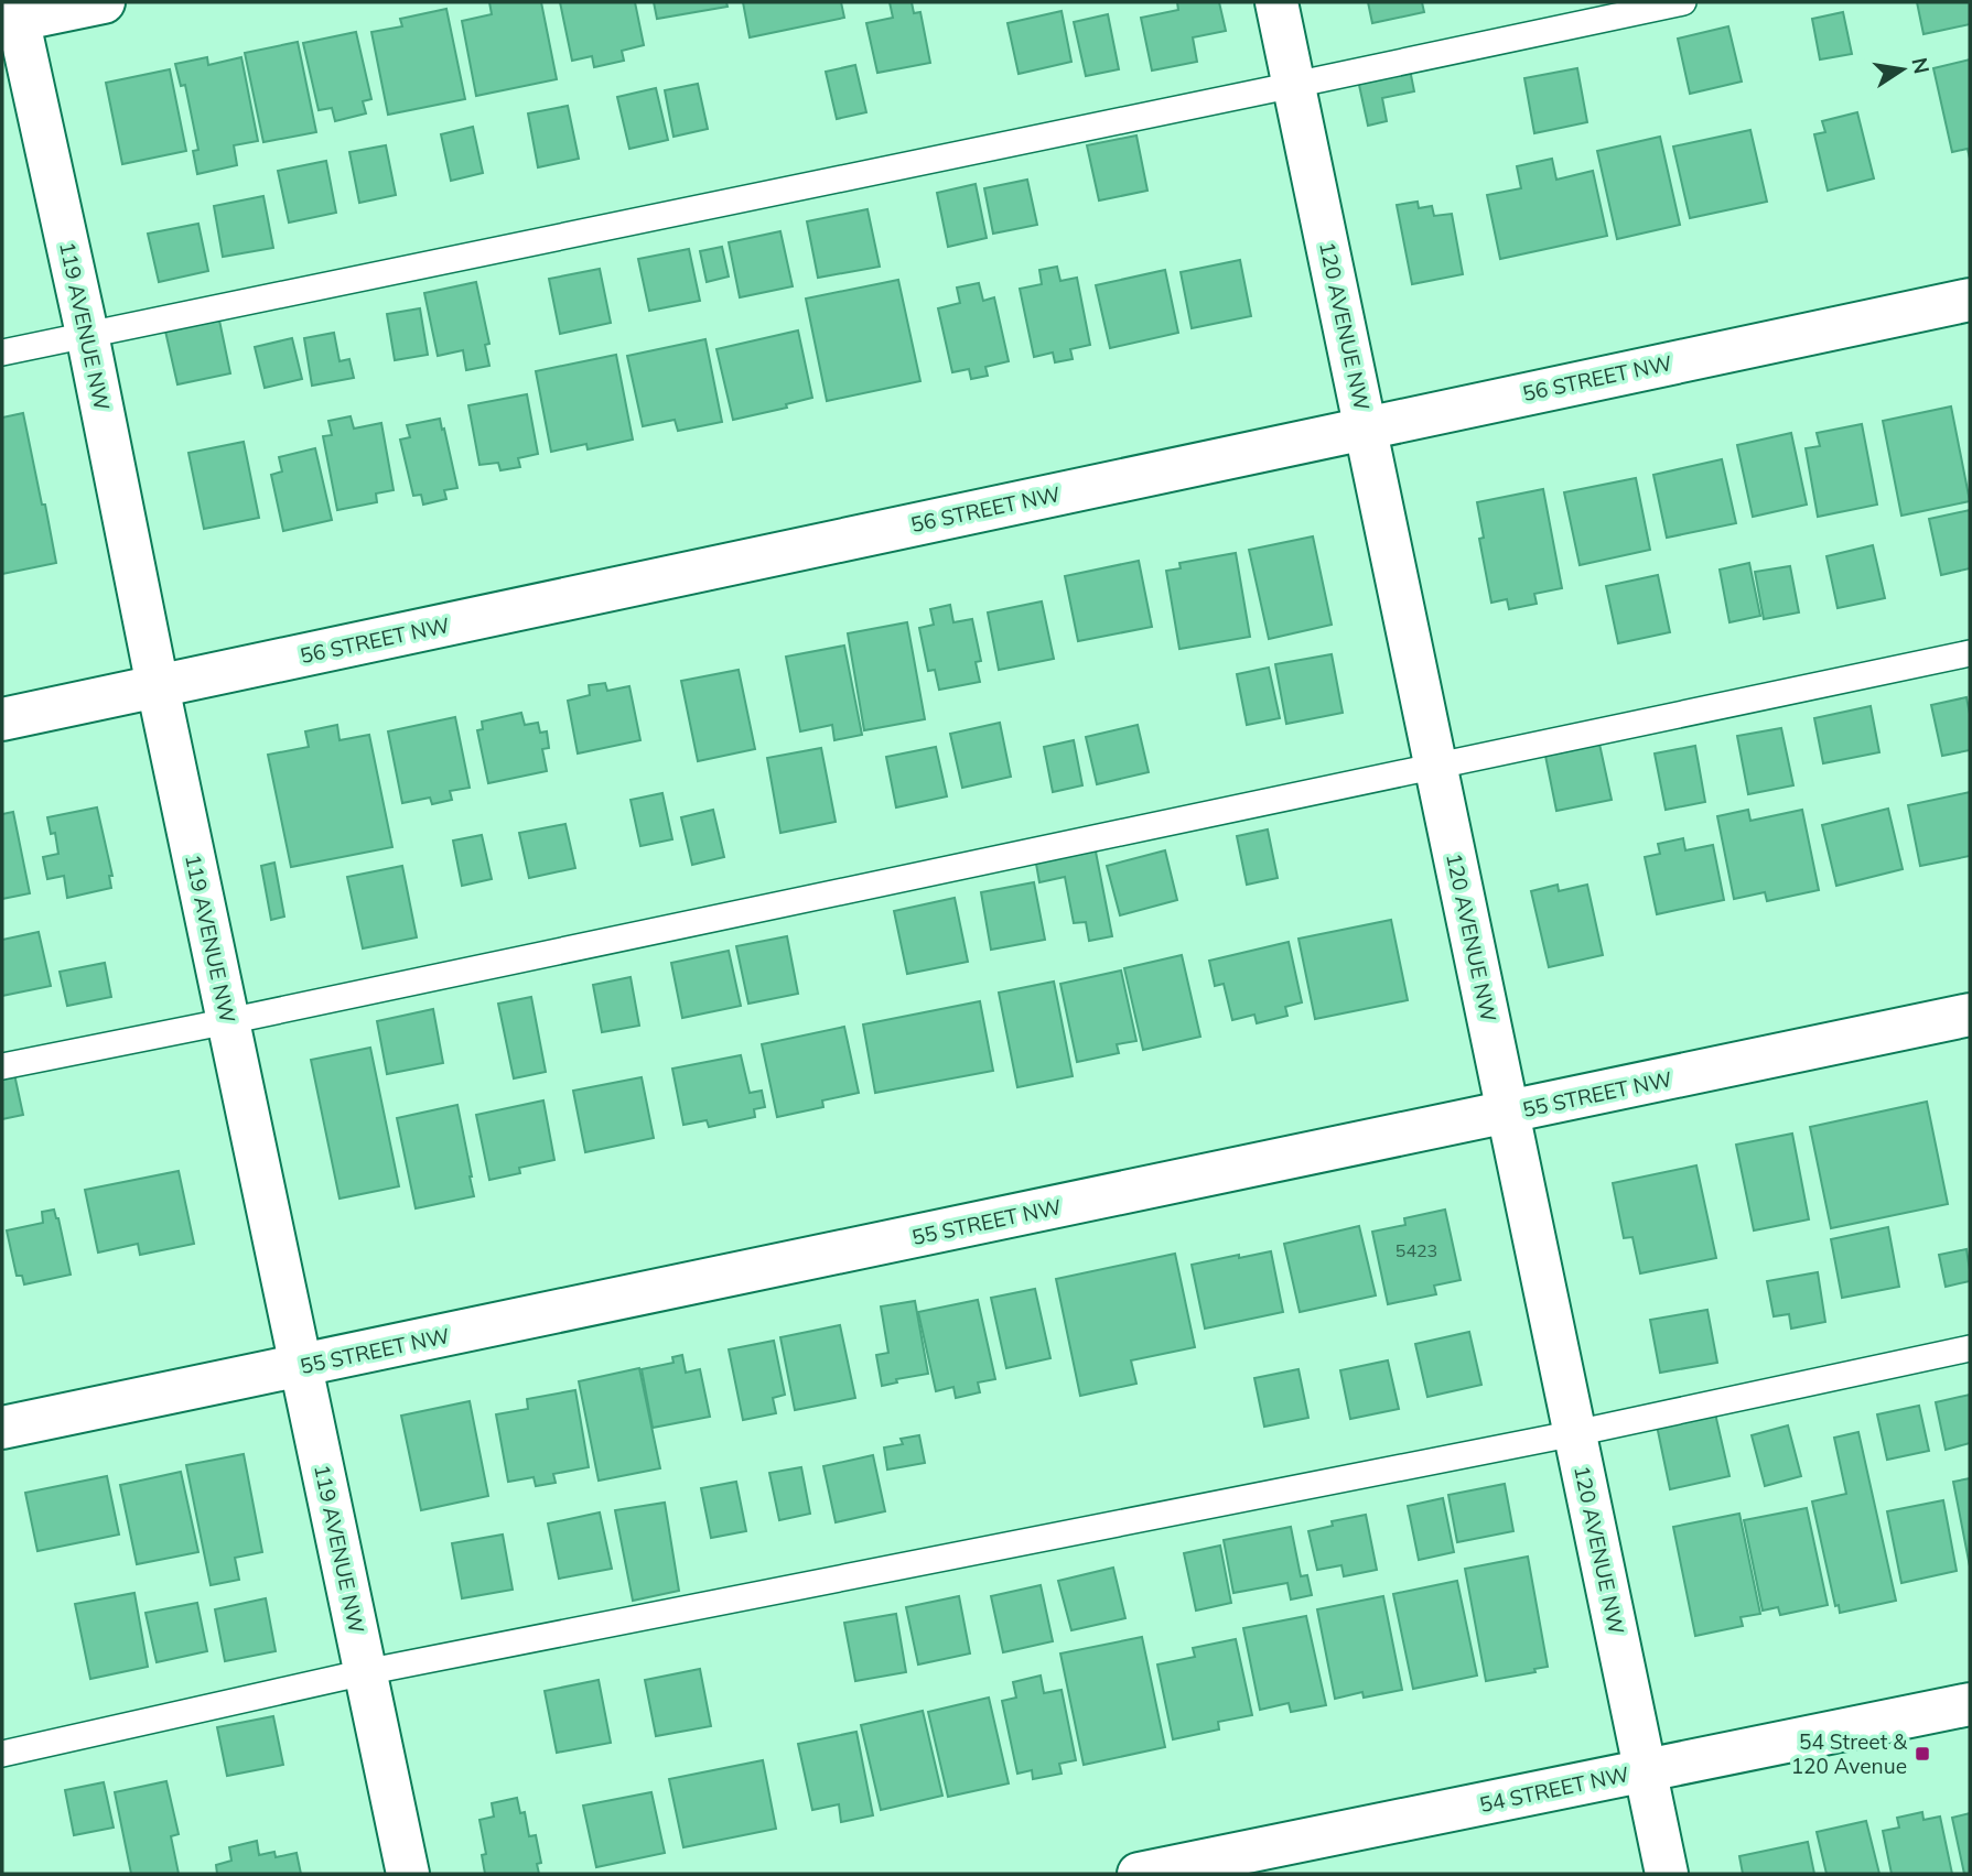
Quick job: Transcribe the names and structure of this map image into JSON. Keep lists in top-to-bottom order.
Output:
{
  "streets": {
    "street": [
      "119 AVENUE NW",
      "120 AVENUE NW",
      "56 STREET NW",
      "55 STREET NW",
      "54 STREET NW"
    ]
  },
  "crossings": [
    ["119 AVENUE NW", "56 STREET NW"],
    ["119 AVENUE NW", "55 STREET NW"],
    ["120 AVENUE NW", "56 STREET NW"],
    ["120 AVENUE NW", "55 STREET NW"],
    ["120 AVENUE NW", "54 STREET NW"]
  ],
  "places": {
    "transit": ["54 Street & 120 Avenue"]
  },
  "house_numbers": ["5423"],
  "north": "right"
}
